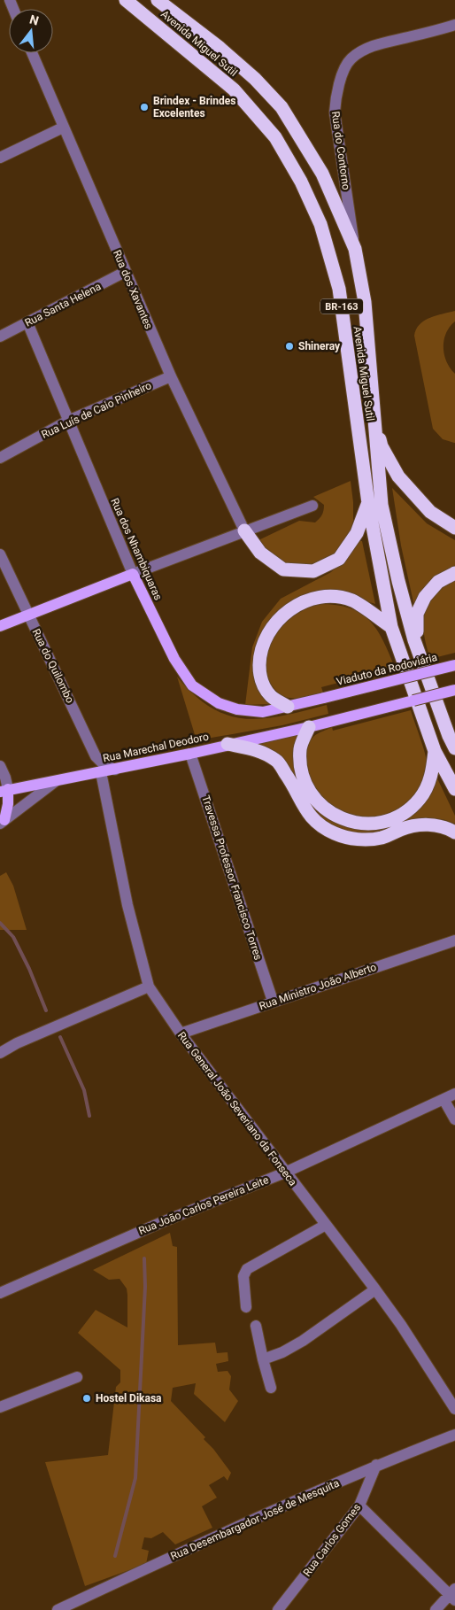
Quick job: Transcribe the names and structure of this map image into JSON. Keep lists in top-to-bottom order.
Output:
{
  "streets": {
    "highway": ["Avenida Miguel Sutil", "BR-163"],
    "main road": ["Rua dos Nhambiquaras", "Viaduto da Rodoviária", "Rua Marechal Deodoro"],
    "street": [
      "Rua do Contorno",
      "Rua dos Xavantes",
      "Rua Santa Helena",
      "Rua Luís de Caio Pinheiro",
      "Rua do Quilombo",
      "Travessa Professor Francisco Torres",
      "Rua Ministro João Alberto",
      "Rua General João Severiano da Fonseca",
      "Rua João Carlos Pereira Leite",
      "Rua Desembargador José de Mesquita",
      "Rua Carlos Gomes"
    ]
  },
  "crossings": [
    ["Avenida Miguel Sutil", "Rua do Contorno"],
    ["Rua dos Xavantes", "Rua Santa Helena"],
    ["Rua dos Xavantes", "Rua Luís de Caio Pinheiro"],
    ["Rua Santa Helena", "Rua dos Nhambiquaras"],
    ["Rua Luís de Caio Pinheiro", "Rua dos Nhambiquaras"],
    ["Rua dos Nhambiquaras", "Viaduto da Rodoviária"],
    ["Rua do Quilombo", "Rua Marechal Deodoro"],
    ["Rua Marechal Deodoro", "Travessa Professor Francisco Torres"],
    ["Rua Marechal Deodoro", "Rua General João Severiano da Fonseca"],
    ["Travessa Professor Francisco Torres", "Rua Ministro João Alberto"],
    ["Rua Ministro João Alberto", "Rua General João Severiano da Fonseca"],
    ["Rua General João Severiano da Fonseca", "Rua João Carlos Pereira Leite"],
    ["Rua Desembargador José de Mesquita", "Rua Carlos Gomes"]
  ],
  "places": ["Brindex - Brindes Excelentes", "Shineray", "Hostel Dikasa"],
  "north": "top"
}
